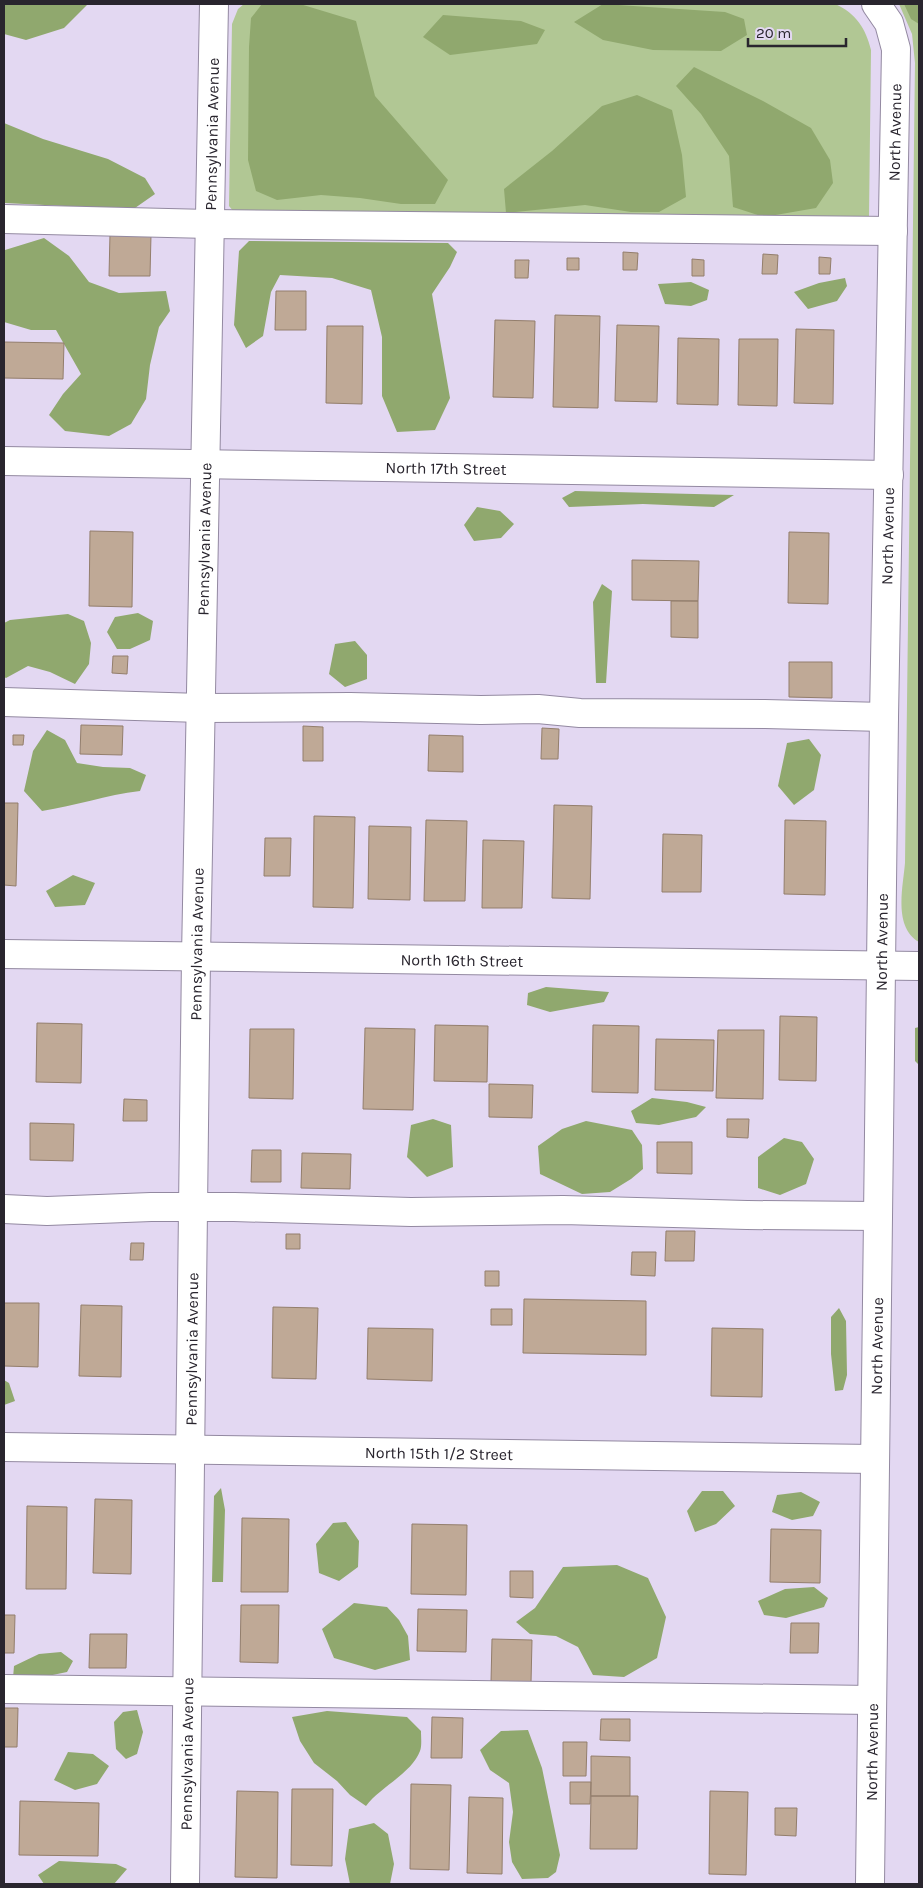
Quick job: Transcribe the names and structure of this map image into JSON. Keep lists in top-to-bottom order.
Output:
{
  "streets": {
    "street": [
      "North Avenue",
      "Pennsylvania Avenue",
      "North 17th Street",
      "North 16th Street",
      "North 15th 1/2 Street"
    ]
  },
  "crossings": [
    ["North Avenue", "North 17th Street"],
    ["North Avenue", "North 16th Street"],
    ["North Avenue", "North 15th 1/2 Street"],
    ["Pennsylvania Avenue", "North 17th Street"],
    ["Pennsylvania Avenue", "North 16th Street"],
    ["Pennsylvania Avenue", "North 15th 1/2 Street"]
  ],
  "scale_bar": "20 m"
}
